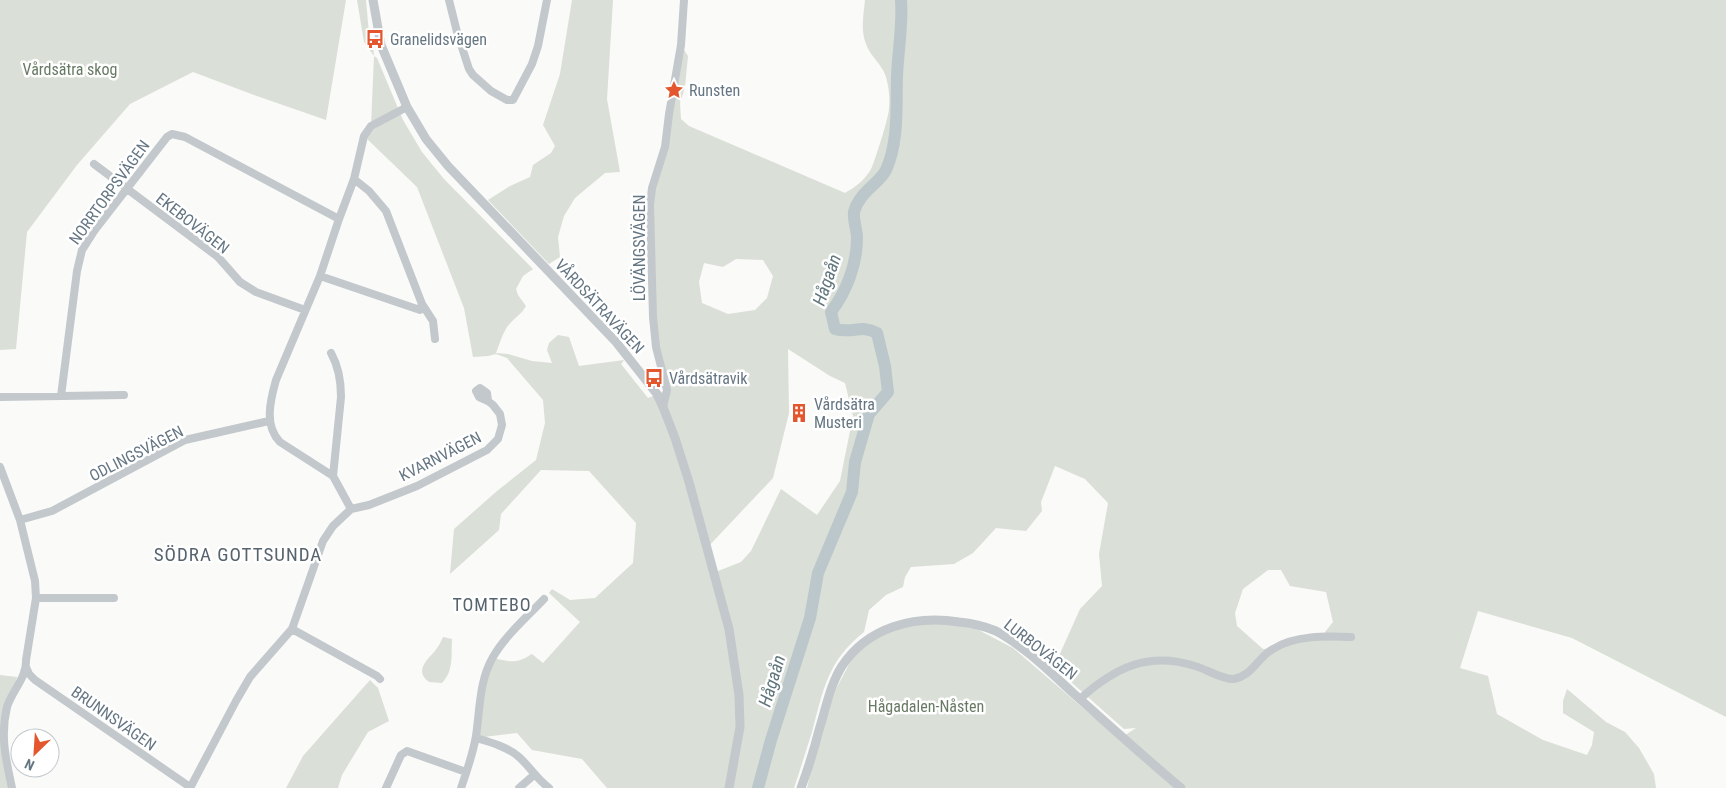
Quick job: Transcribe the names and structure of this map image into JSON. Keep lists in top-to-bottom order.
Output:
{
  "streets": {
    "street": [
      "NORRTORPSVÄGEN",
      "EKEBOVÄGEN",
      "LÖVÄNGSVÄGEN",
      "VÅRDSÄTRAVÄGEN",
      "ODLINGSVÄGEN",
      "KVARNVÄGEN",
      "LURBOVÄGEN",
      "BRUNNSVÄGEN"
    ]
  },
  "crossings": [
    ["NORRTORPSVÄGEN", "EKEBOVÄGEN"],
    ["LÖVÄNGSVÄGEN", "VÅRDSÄTRAVÄGEN"]
  ],
  "districts": ["SÖDRA GOTTSUNDA", "TOMTEBO"],
  "water": ["Hågaån"],
  "parks": ["Vårdsätra skog", "Hågadalen-Nåsten"],
  "places": {
    "bus stop": ["Granelidsvägen", "Vårdsätravik"],
    "place": ["Runsten"],
    "building": ["Vårdsätra Musteri"]
  },
  "north": "bottom left"
}
